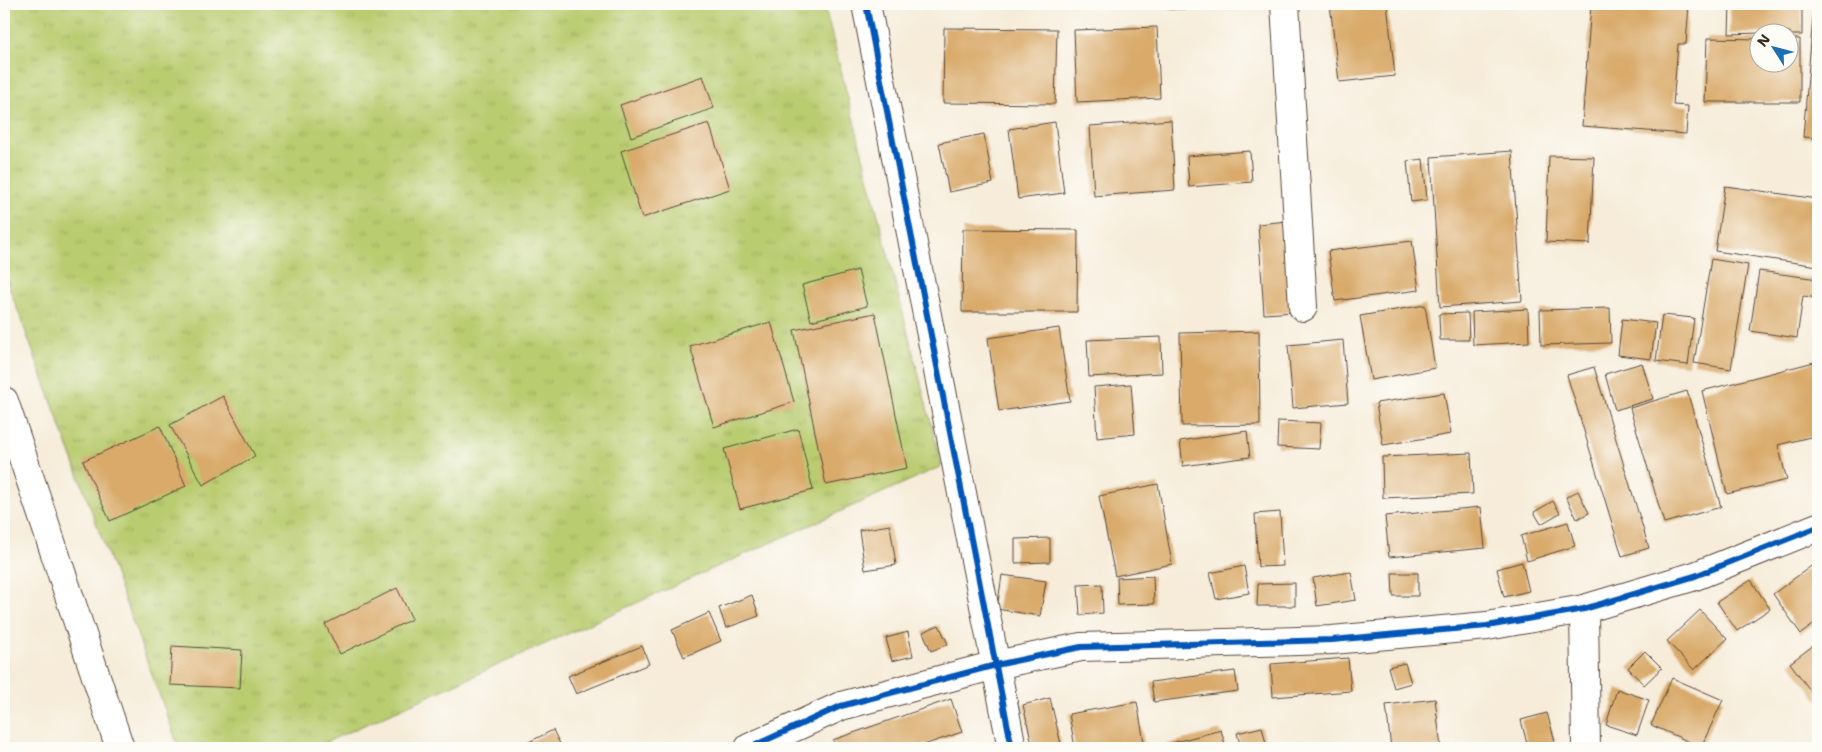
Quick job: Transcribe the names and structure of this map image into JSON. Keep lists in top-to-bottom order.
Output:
{
  "north": "top left"
}
